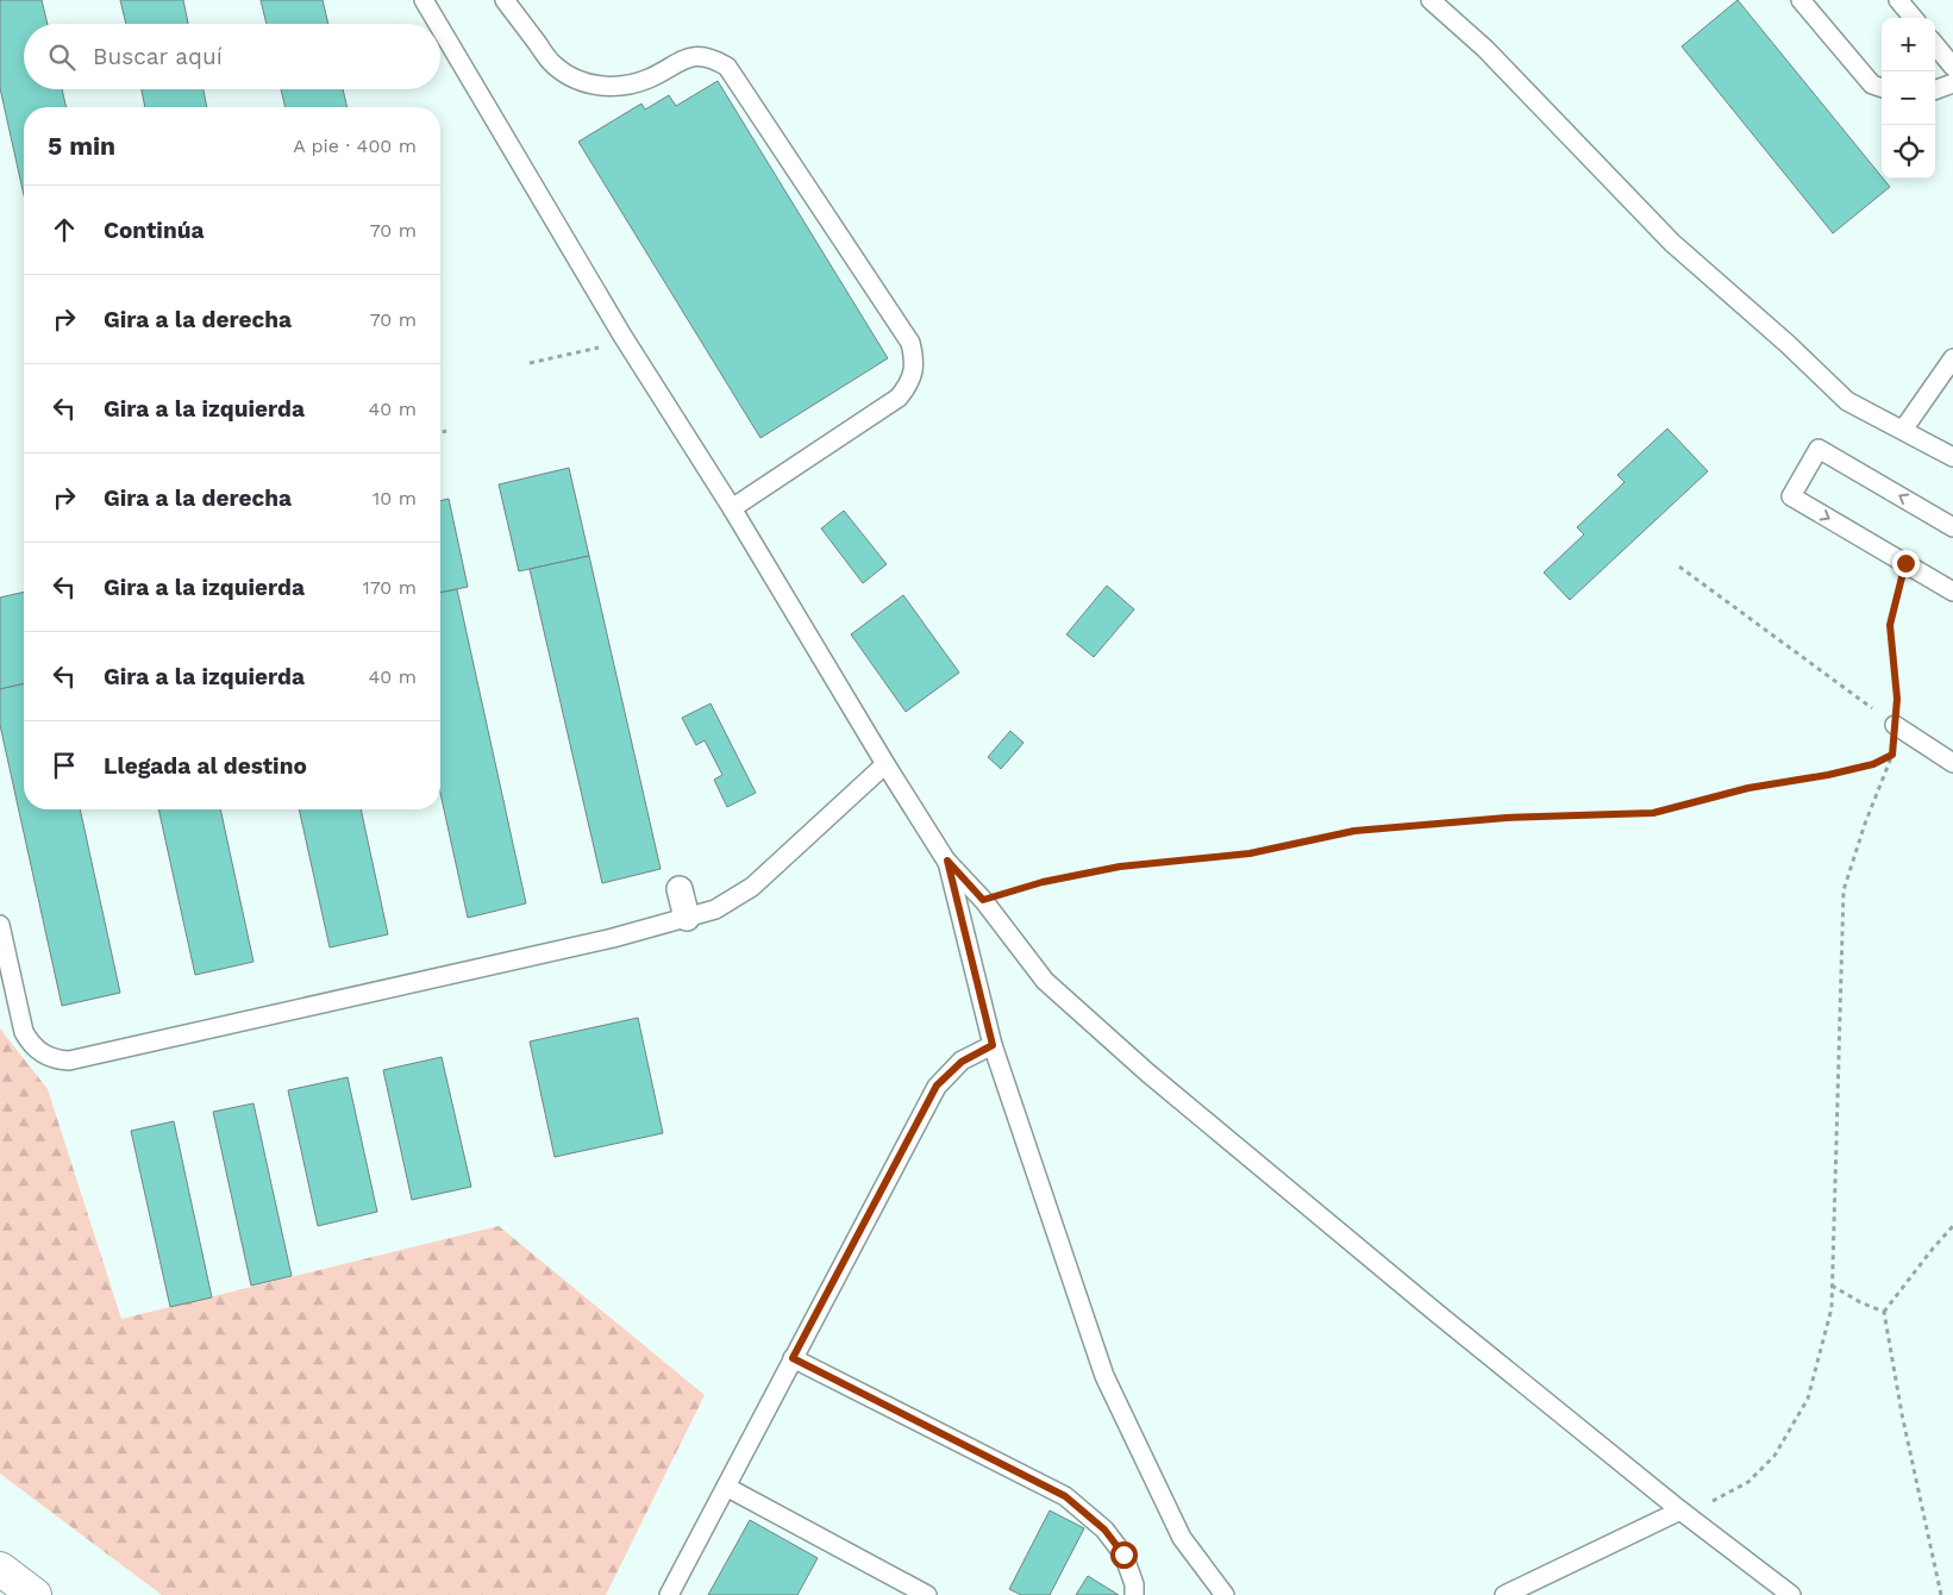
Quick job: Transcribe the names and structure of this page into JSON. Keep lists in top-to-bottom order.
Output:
{
  "page": {
    "map_buttons": ["+", "−"],
    "search": "Buscar aquí",
    "heading": ["5 min", "A pie · 400 m"],
    "list": [
      ["Continúa", "70 m"],
      ["Gira a la derecha", "70 m"],
      ["Gira a la izquierda", "40 m"],
      ["Gira a la derecha", "10 m"],
      ["Gira a la izquierda", "170 m"],
      ["Gira a la izquierda", "40 m"],
      "Llegada al destino"
    ]
  }
}
